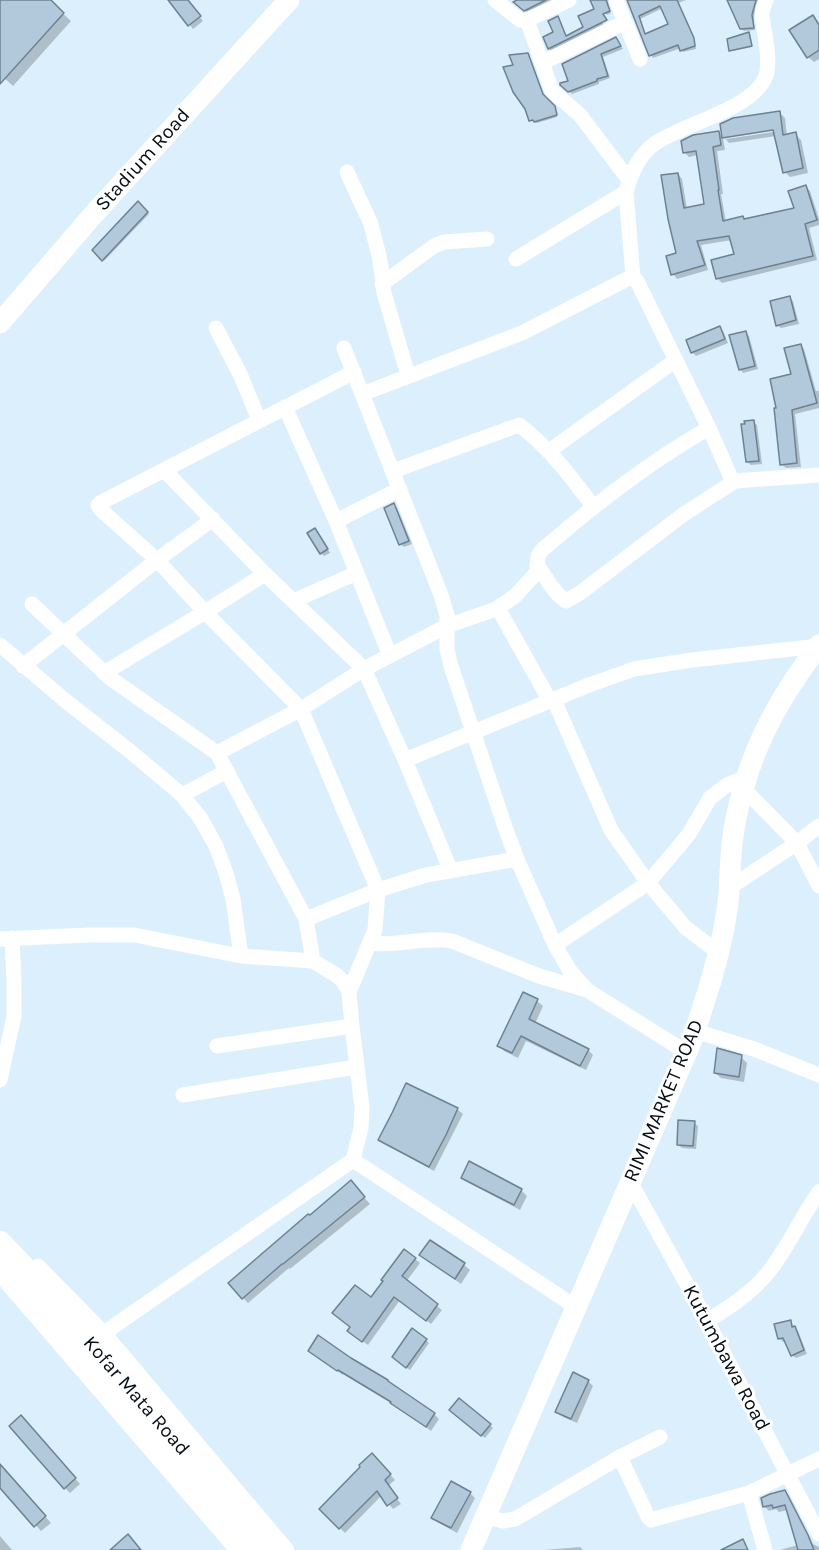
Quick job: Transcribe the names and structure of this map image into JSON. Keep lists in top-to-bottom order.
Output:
{
  "streets": {
    "main road": ["Kofar Mata Road"],
    "street": ["Stadium Road", "RIMI MARKET ROAD", "Kutumbawa Road"]
  },
  "crossings": [
    ["RIMI MARKET ROAD", "Kutumbawa Road"]
  ]
}
